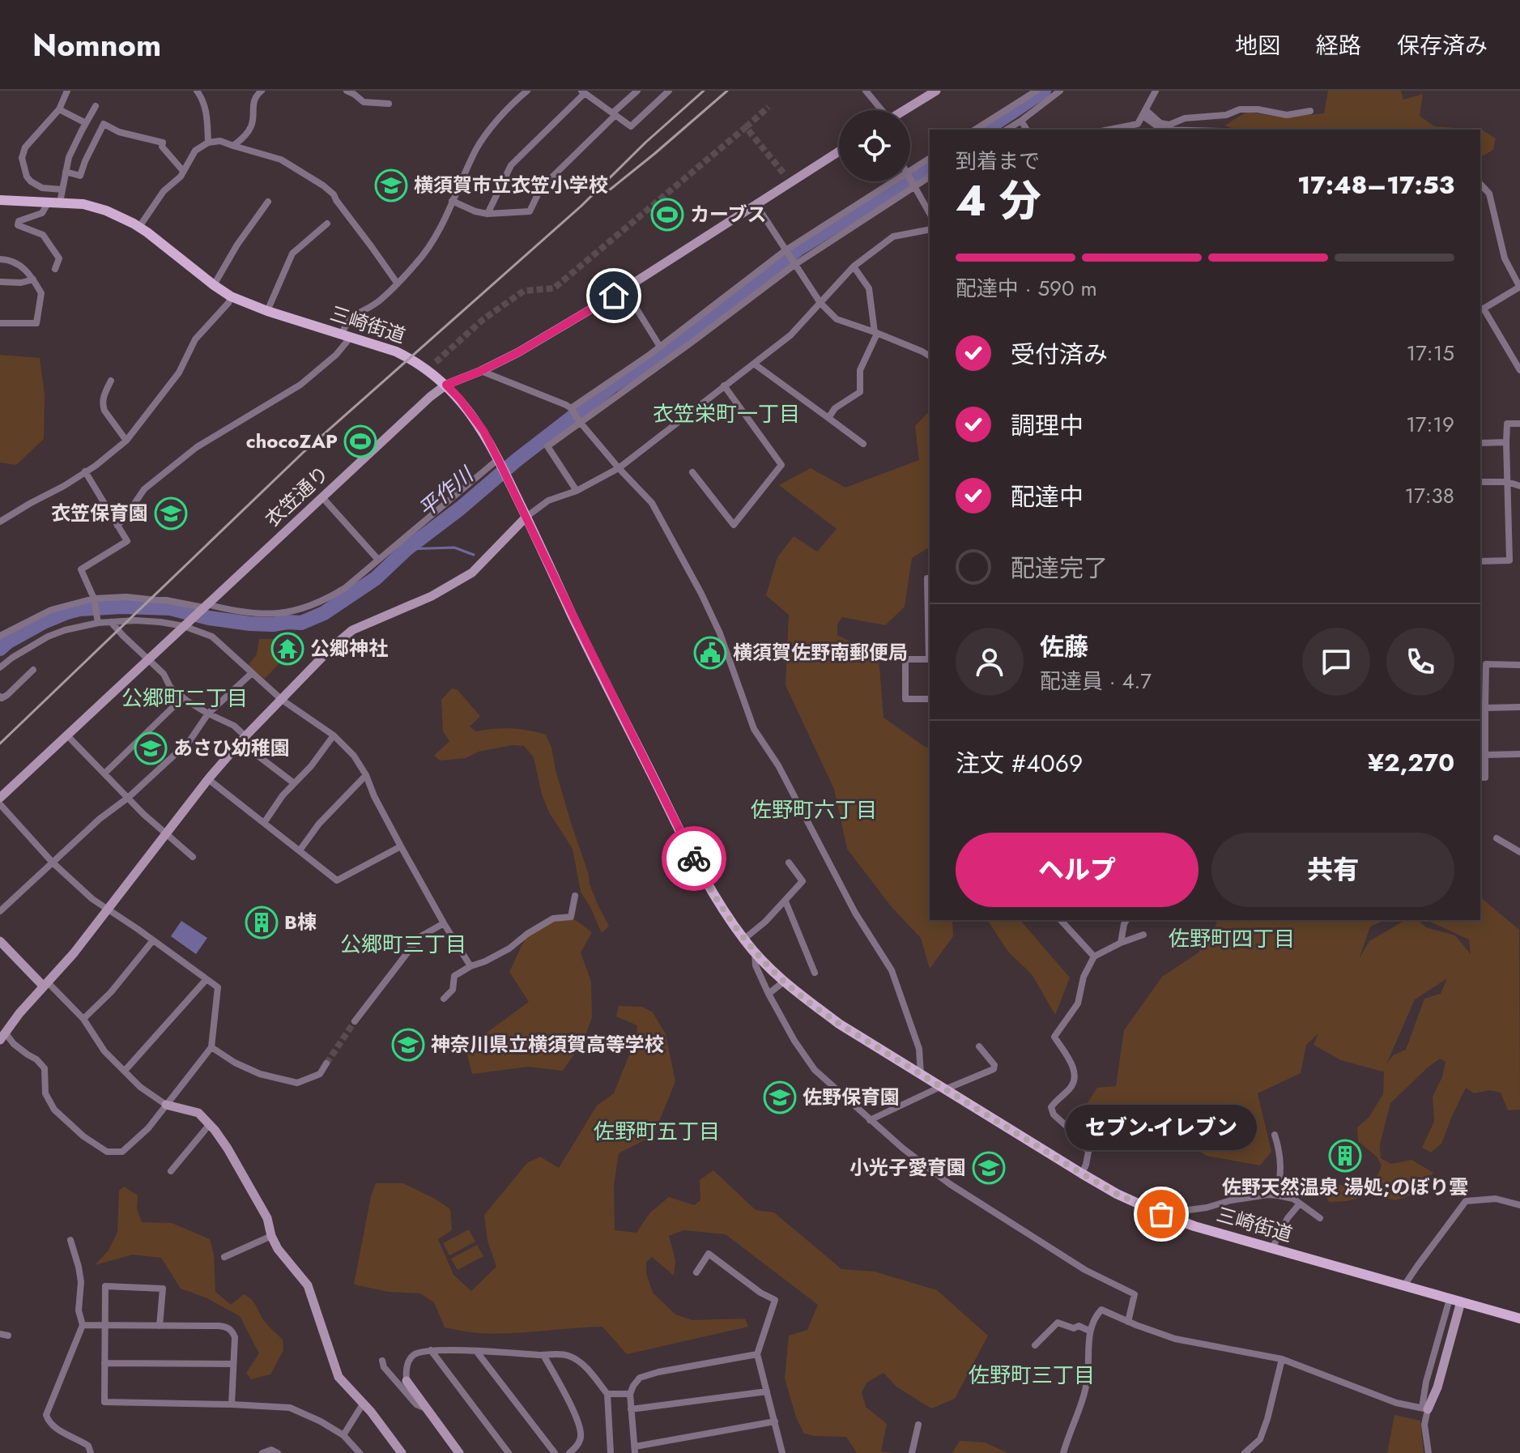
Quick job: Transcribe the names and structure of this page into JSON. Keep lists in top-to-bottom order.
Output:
{
  "streets": {
    "main road": ["三崎街道"],
    "street": ["衣笠通り"]
  },
  "crossings": [
    ["三崎街道", "衣笠通り"]
  ],
  "districts": [
    "衣笠栄町一丁目",
    "公郷町二丁目",
    "佐野町六丁目",
    "佐野町四丁目",
    "公郷町三丁目",
    "佐野町五丁目",
    "佐野町三丁目"
  ],
  "water": ["平作川"],
  "places": {
    "school or university": [
      "横須賀市立衣笠小学校",
      "衣笠保育園",
      "あさひ幼稚園",
      "神奈川県立横須賀高等学校",
      "佐野保育園",
      "小光子愛育園"
    ],
    "sports": ["カーブス", "chocoZAP"],
    "temple": ["公郷神社"],
    "public building": ["横須賀佐野南郵便局"],
    "building": ["B棟", "佐野天然温泉 湯処;のぼり雲"],
    "other": ["セブン-イレブン"]
  },
  "page": {
    "header": "Nomnom",
    "nav": ["地図", "経路", "保存済み"],
    "heading": ["4 分", "到着まで", "17:48–17:53"],
    "panel": [
      "佐藤",
      "配達員 · 4.7",
      "注文 #4069",
      "¥2,270"
    ],
    "bar": "配達中 · 590 m",
    "list": [
      ["受付済み", "17:15"],
      ["調理中", "17:19"],
      ["配達中", "17:38"],
      "配達完了"
    ],
    "buttons": ["ヘルプ", "共有"],
    "bubble": "セブン-イレブン"
  }
}
